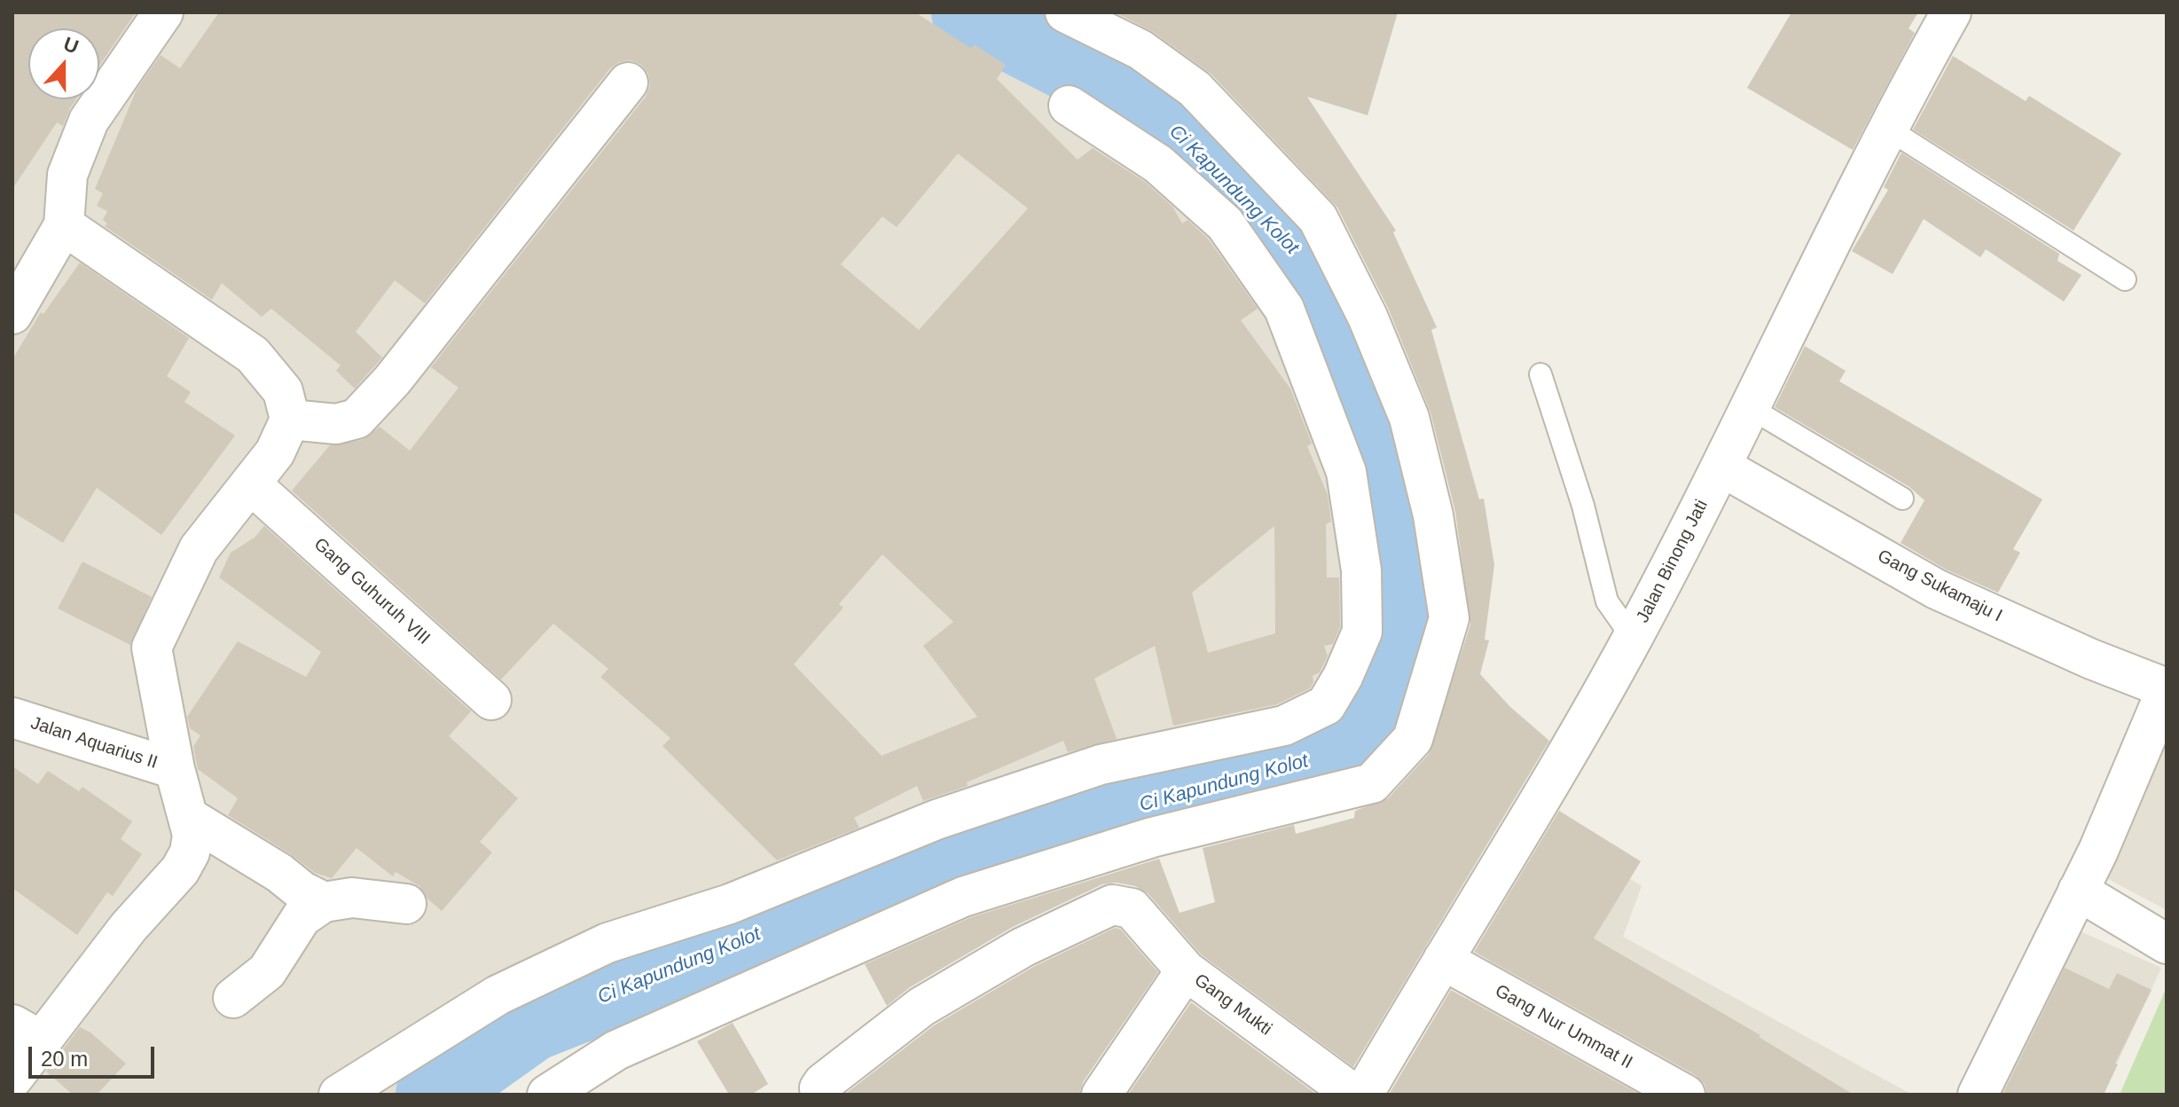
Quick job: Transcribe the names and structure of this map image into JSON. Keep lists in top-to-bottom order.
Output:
{
  "streets": {
    "street": [
      "Jalan Binong Jati",
      "Gang Sukamaju I",
      "Gang Guhuruh VIII",
      "Jalan Aquarius II",
      "Gang Mukti",
      "Gang Nur Ummat II"
    ]
  },
  "crossings": [
    ["Jalan Binong Jati", "Gang Sukamaju I"],
    ["Jalan Binong Jati", "Gang Nur Ummat II"]
  ],
  "water": ["Ci Kapundung Kolot"],
  "scale_bar": "20 m",
  "north": "top"
}
